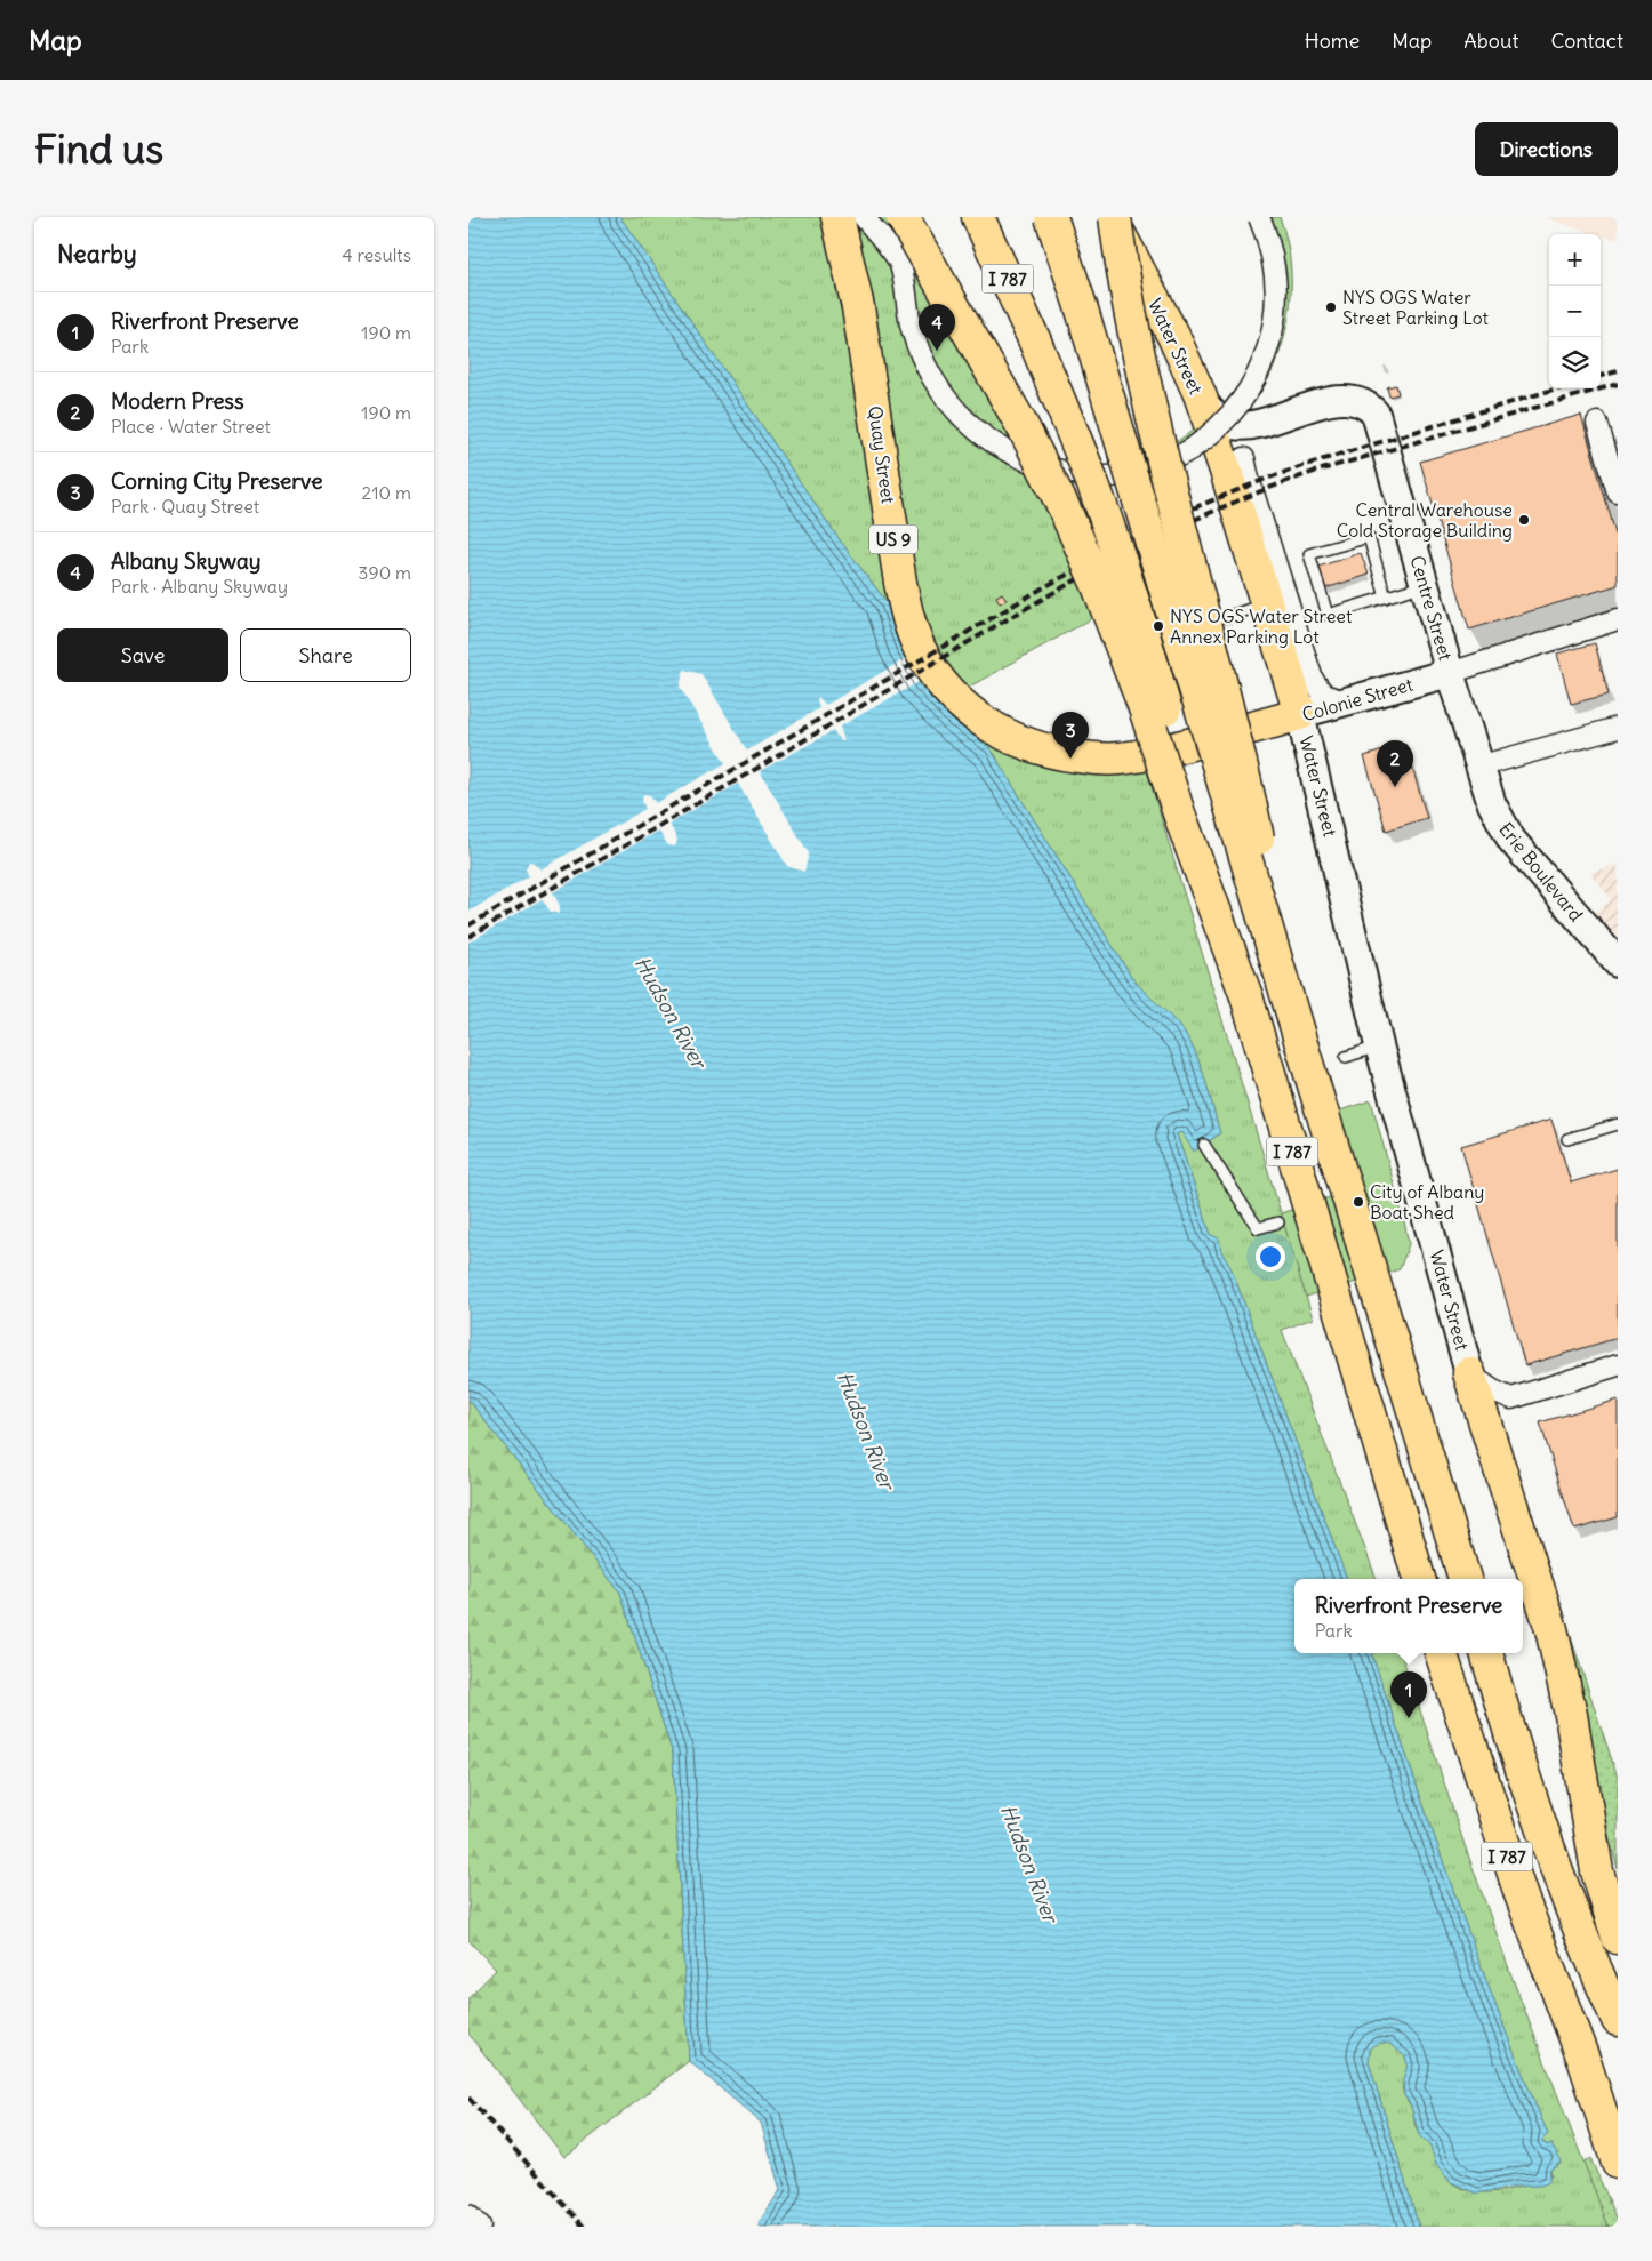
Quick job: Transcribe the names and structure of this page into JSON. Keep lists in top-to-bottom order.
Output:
{
  "streets": {
    "main road": [
      "I 787",
      "Water Street",
      "Quay Street",
      "US 9",
      "Colonie Street"
    ],
    "street": ["Centre Street", "Erie Boulevard"]
  },
  "crossings": [
    ["Water Street", "Centre Street"],
    ["Water Street", "Colonie Street"],
    ["Quay Street", "Colonie Street"],
    ["Centre Street", "Colonie Street"],
    ["Centre Street", "Erie Boulevard"],
    ["Colonie Street", "Erie Boulevard"]
  ],
  "water": ["Hudson River"],
  "places": [
    "NYS OGS Water Street Parking Lot",
    "Central Warehouse Cold Storage Building",
    "NYS OGS Water Street Annex Parking Lot",
    "City of Albany Boat Shed"
  ],
  "page": {
    "header": "Map",
    "nav": [
      "Home",
      "Map",
      "About",
      "Contact"
    ],
    "buttons": [
      "Directions",
      ["Save", "Share"]
    ],
    "title": "Find us",
    "heading": ["Nearby", "4 results"],
    "map_buttons": ["+", "−"],
    "list": [
      {
        "mark": "1",
        "name": "Riverfront Preserve",
        "note": "Park",
        "value": "190 m"
      },
      {
        "mark": "2",
        "name": "Modern Press",
        "note": "Place · Water Street",
        "value": "190 m"
      },
      {
        "mark": "3",
        "name": "Corning City Preserve",
        "note": "Park · Quay Street",
        "value": "210 m"
      },
      {
        "mark": "4",
        "name": "Albany Skyway",
        "note": "Park · Albany Skyway",
        "value": "390 m"
      }
    ],
    "pins": [
      "4",
      "3",
      "2",
      "1"
    ],
    "popup": ["Riverfront Preserve", "Park"]
  }
}
